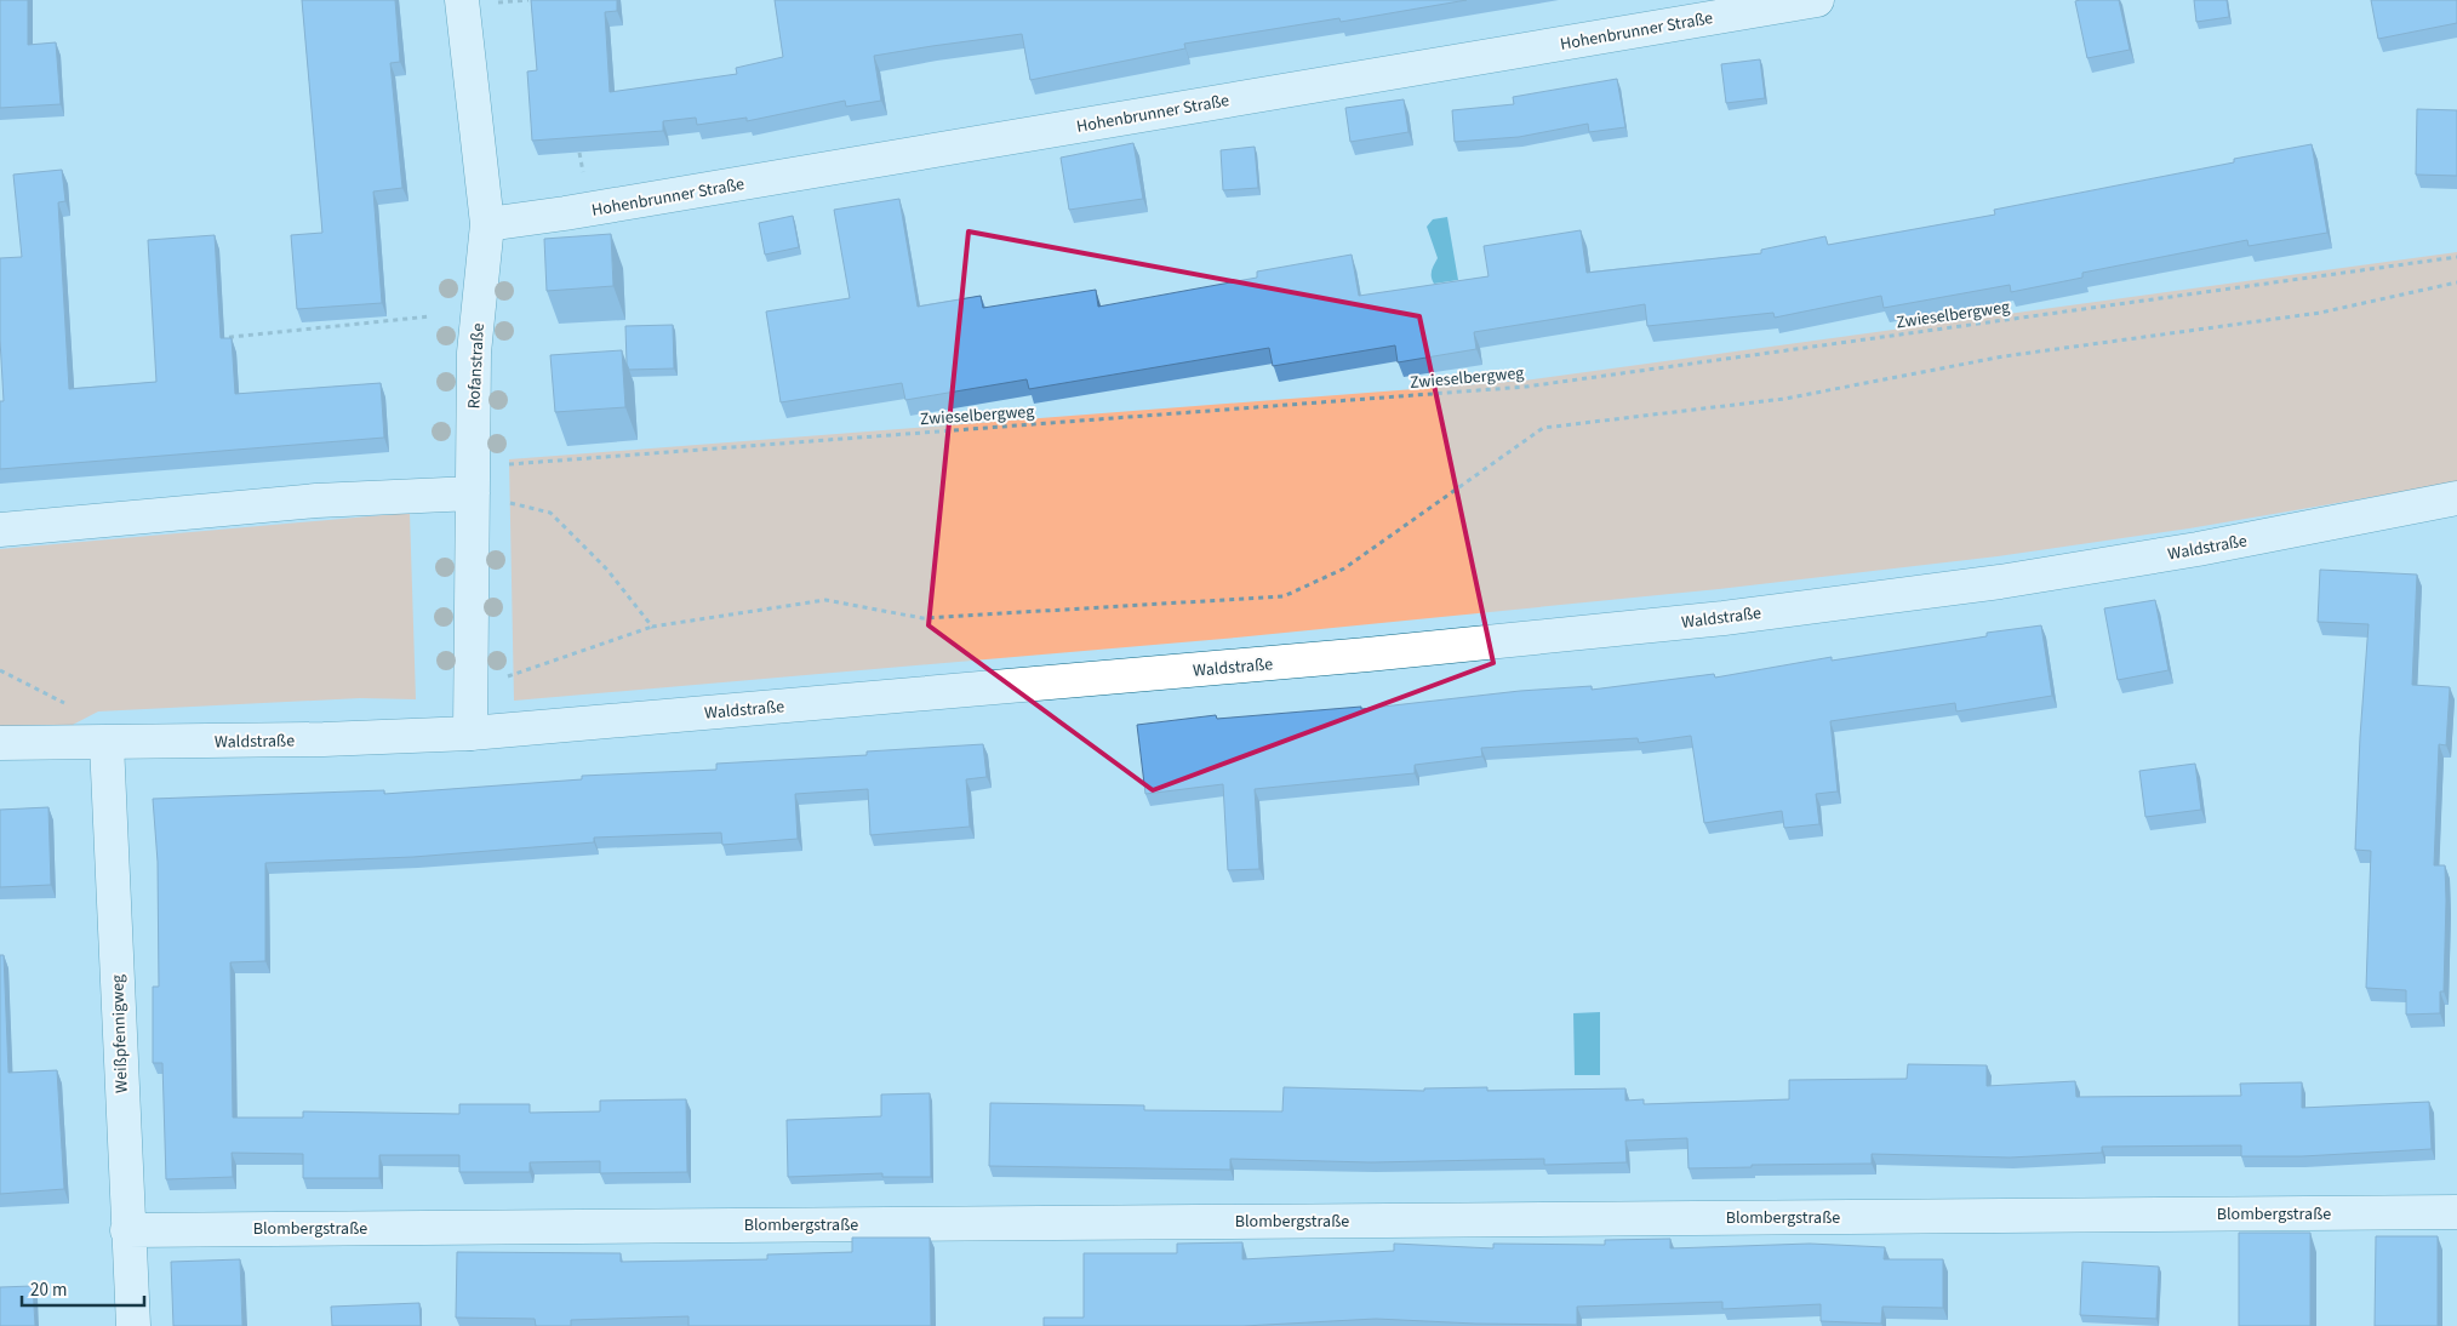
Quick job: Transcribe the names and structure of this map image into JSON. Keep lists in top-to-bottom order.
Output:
{
  "streets": {
    "street": [
      "Hohenbrunner Straße",
      "Rofanstraße",
      "Waldstraße",
      "Weißpfennigweg",
      "Blombergstraße"
    ],
    "path": ["Zwieselbergweg"]
  },
  "crossings": [
    ["Hohenbrunner Straße", "Rofanstraße"],
    ["Zwieselbergweg", "Rofanstraße"],
    ["Rofanstraße", "Waldstraße"],
    ["Waldstraße", "Weißpfennigweg"],
    ["Weißpfennigweg", "Blombergstraße"]
  ],
  "scale_bar": "20 m"
}
